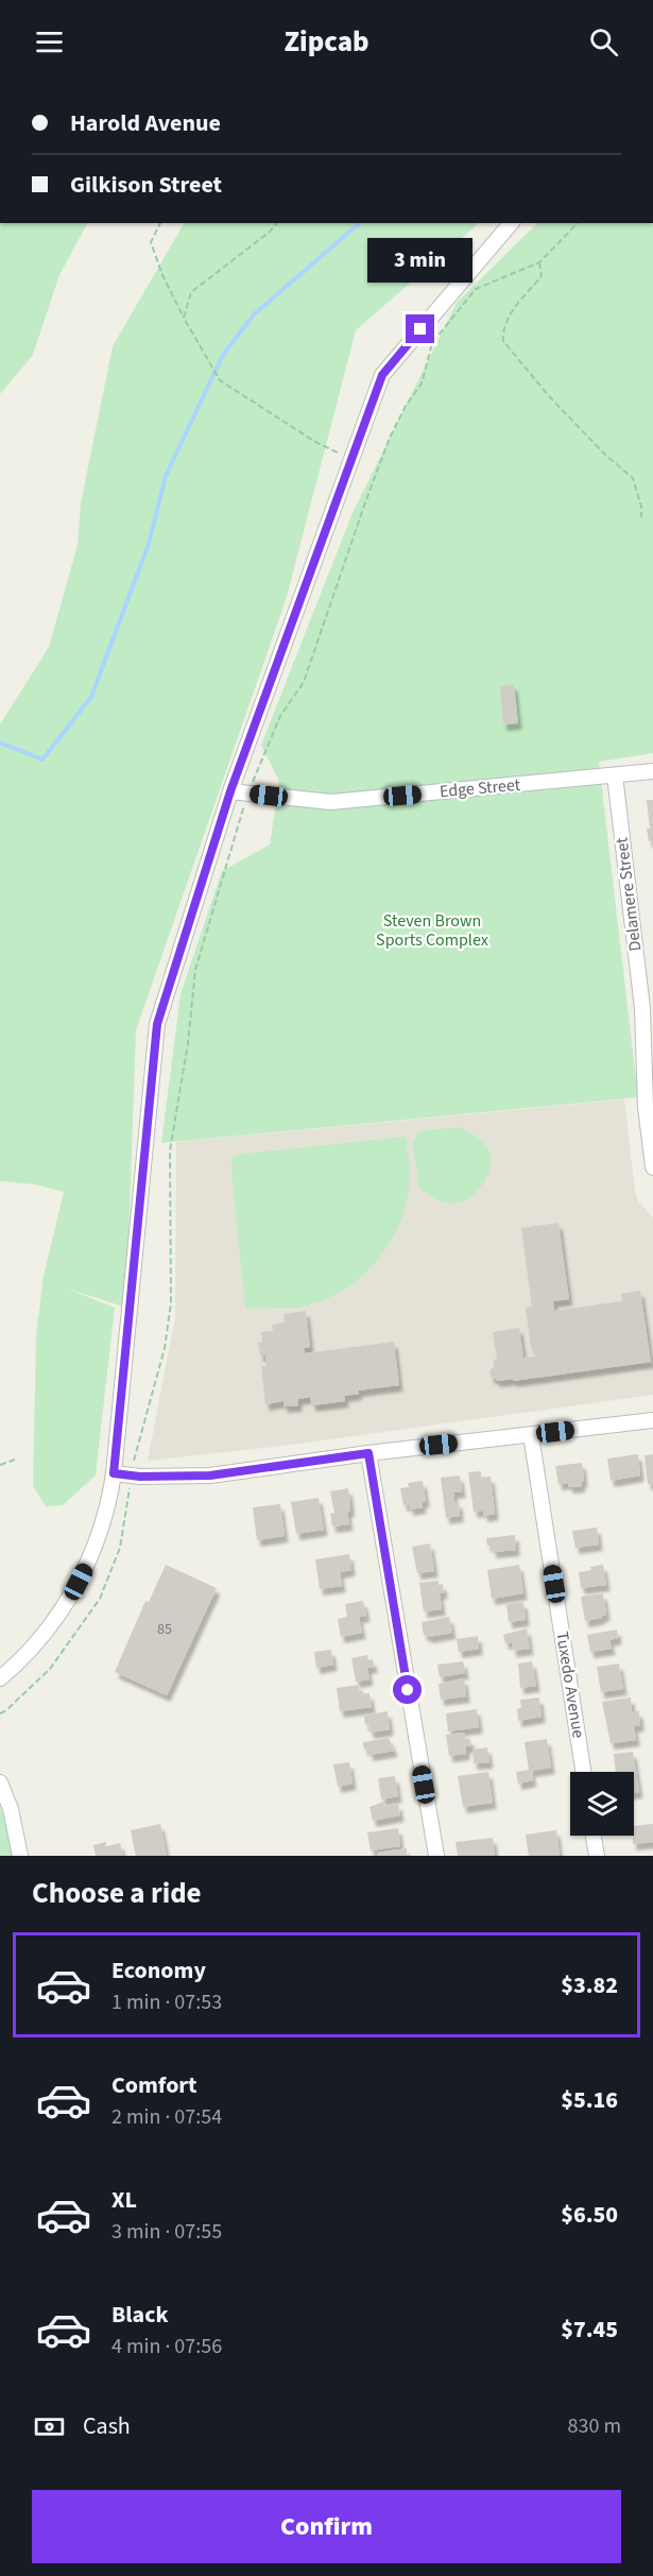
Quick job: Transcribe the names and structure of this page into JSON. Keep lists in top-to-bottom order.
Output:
{
  "streets": {
    "street": ["Edge Street", "Delamere Street", "Tuxedo Avenue"]
  },
  "crossings": [
    ["Edge Street", "Delamere Street"]
  ],
  "parks": ["Steven Brown Sports Complex"],
  "house_numbers": ["85"],
  "page": {
    "header": "Zipcab",
    "banner": ["Harold Avenue", "Gilkison Street"],
    "bubble": "3 min",
    "heading": "Choose a ride",
    "list": [
      {
        "name": "Economy",
        "note": "1 min · 07:53",
        "value": "$3.82"
      },
      {
        "name": "Comfort",
        "note": "2 min · 07:54",
        "value": "$5.16"
      },
      {
        "name": "XL",
        "note": "3 min · 07:55",
        "value": "$6.50"
      },
      {
        "name": "Black",
        "note": "4 min · 07:56",
        "value": "$7.45"
      }
    ],
    "pay": ["Cash", "830 m"],
    "buttons": "Confirm"
  }
}
